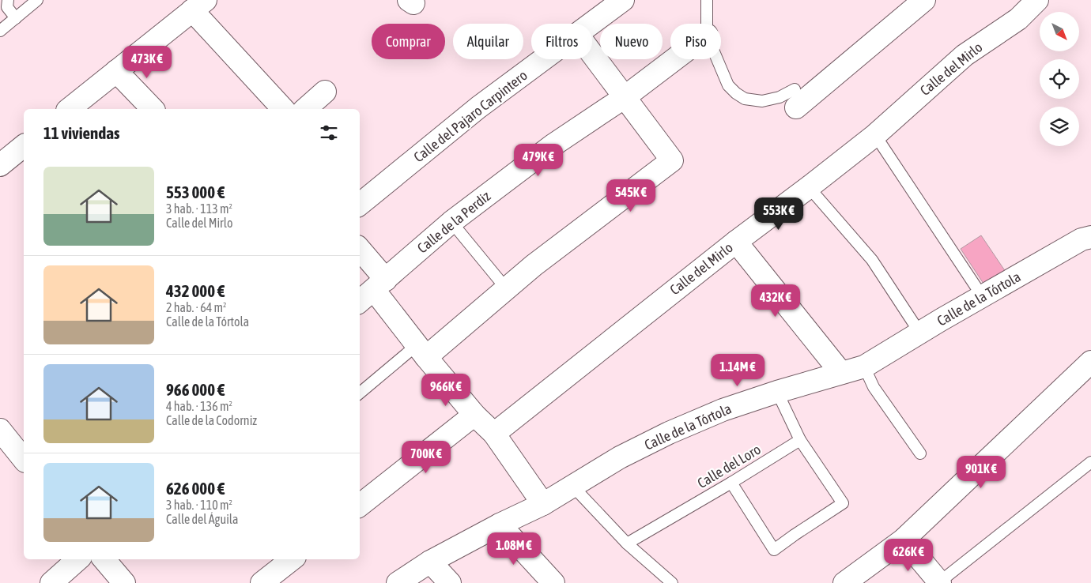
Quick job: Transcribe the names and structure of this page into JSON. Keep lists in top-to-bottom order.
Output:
{
  "streets": {
    "street": [
      "Calle del Mirlo",
      "Calle del Pajaro Carpintero",
      "Calle de la Perdiz",
      "Calle de la Tórtola"
    ],
    "lane": ["Calle del Loro"]
  },
  "north": "bottom right",
  "page": {
    "chip": [
      "Comprar",
      "Alquilar",
      "Filtros",
      "Nuevo",
      "Piso"
    ],
    "price": [
      "473K €",
      "479K €",
      "545K €",
      "553K €",
      "432K €",
      "1.14M €",
      "966K €",
      "700K €",
      "901K €",
      "1.08M €",
      "626K €"
    ],
    "heading": "11 viviendas",
    "list": [
      {
        "name": "553 000 €",
        "note": "3 hab. · 113 m² · Calle del Mirlo"
      },
      {
        "name": "432 000 €",
        "note": "2 hab. · 64 m² · Calle de la Tórtola"
      },
      {
        "name": "966 000 €",
        "note": "4 hab. · 136 m² · Calle de la Codorniz"
      },
      {
        "name": "626 000 €",
        "note": "3 hab. · 110 m² · Calle del Águila"
      }
    ]
  }
}
